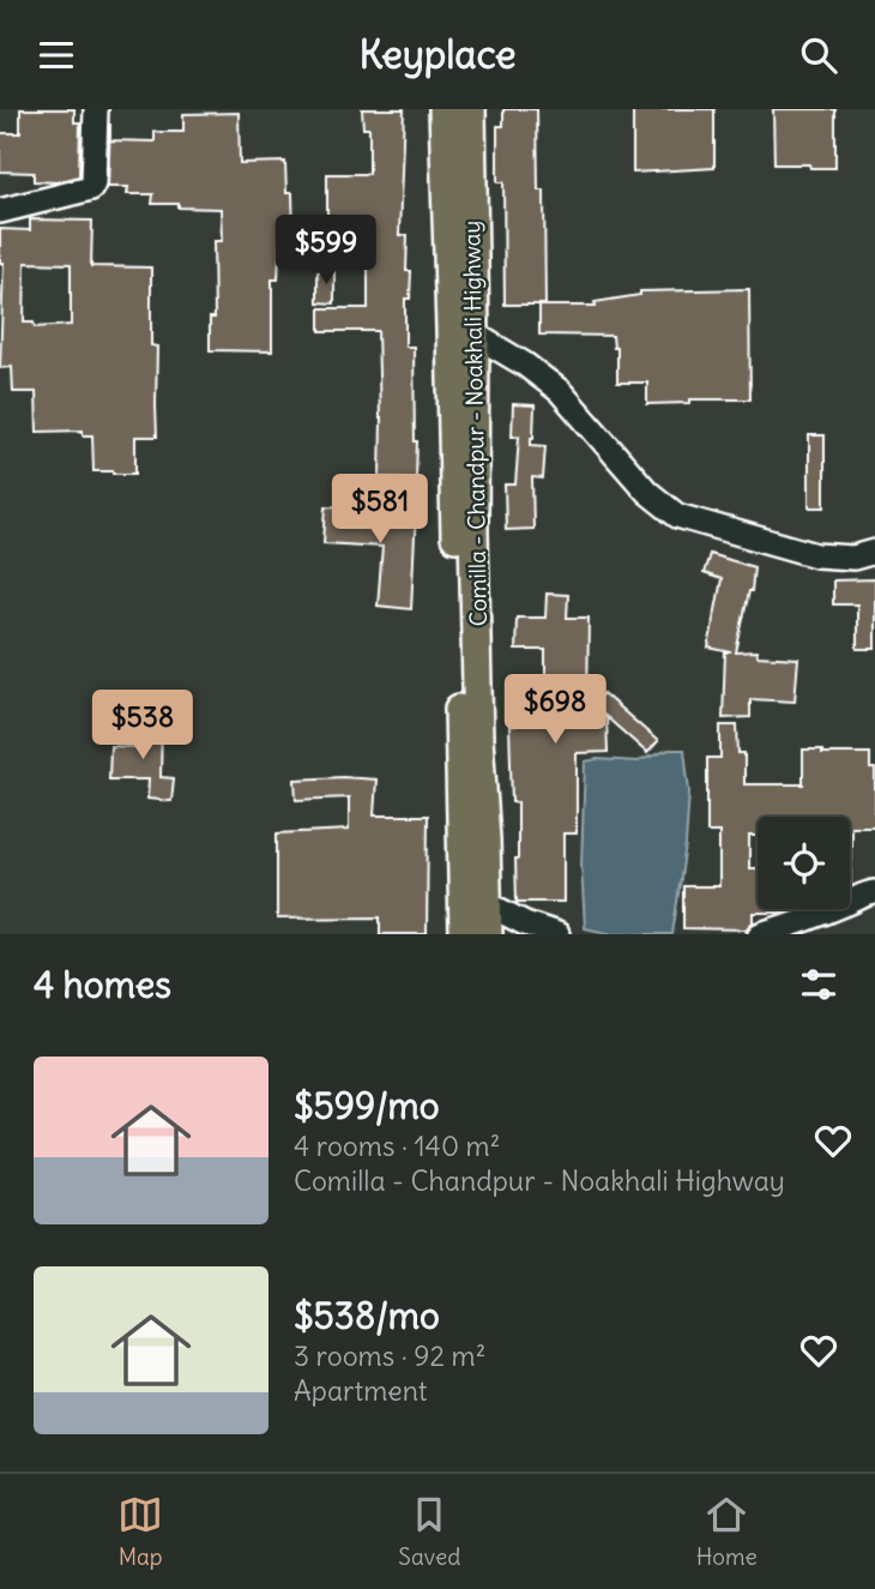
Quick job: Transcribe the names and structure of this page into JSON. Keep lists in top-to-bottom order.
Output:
{
  "streets": {
    "main road": ["Comilla - Chandpur - Noakhali Highway"]
  },
  "page": {
    "header": "Keyplace",
    "price": [
      "$599",
      "$581",
      "$698",
      "$538"
    ],
    "heading": "4 homes",
    "list": [
      {
        "name": "$599/mo",
        "note": "4 rooms · 140 m² · Comilla - Chandpur - Noakhali Highway"
      },
      {
        "name": "$538/mo",
        "note": "3 rooms · 92 m² · Apartment"
      }
    ],
    "tabs": ["Map", "Saved", "Home"]
  }
}
